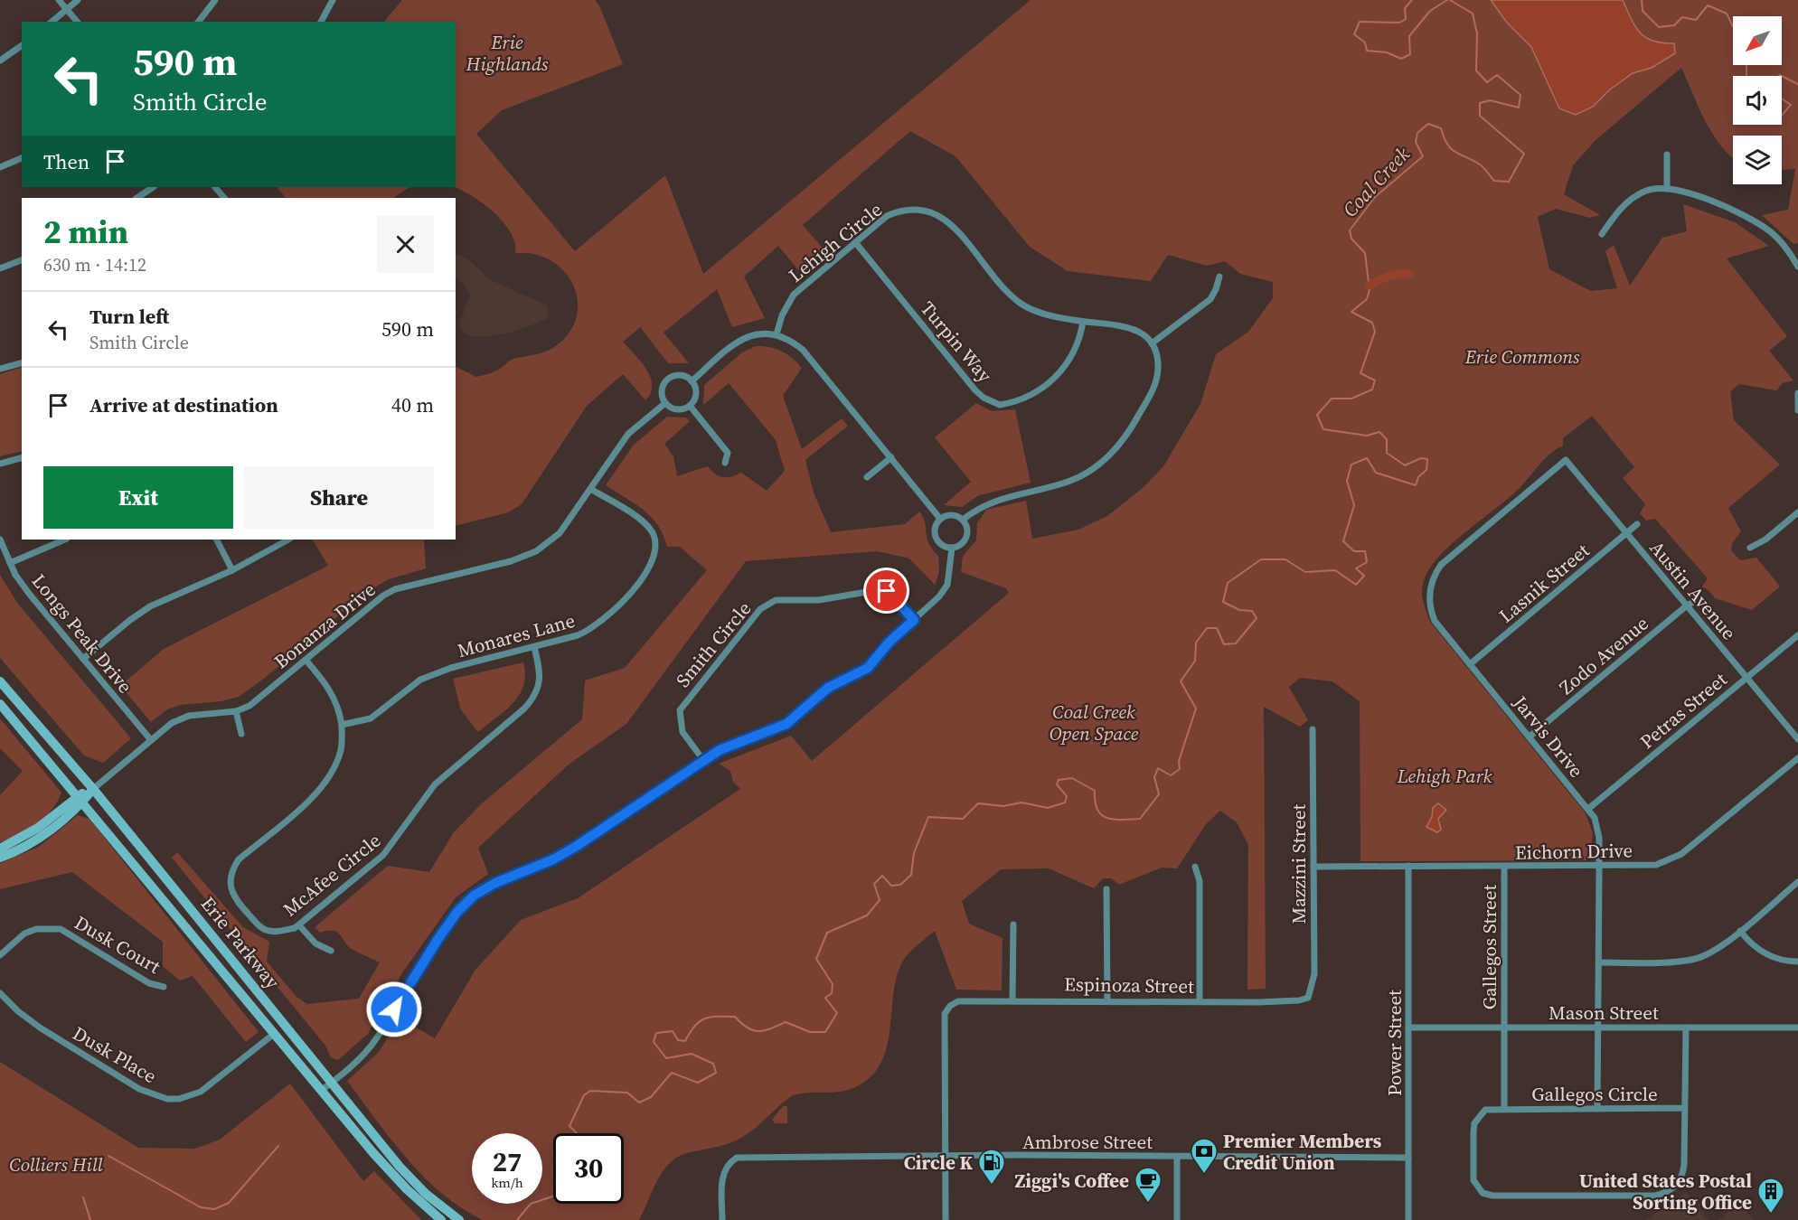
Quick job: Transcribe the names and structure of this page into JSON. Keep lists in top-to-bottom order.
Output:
{
  "streets": {
    "main road": ["Erie Parkway"],
    "street": [
      "Lehigh Circle",
      "Turpin Way",
      "Lasnik Street",
      "Austin Avenue",
      "Bonanza Drive",
      "Longs Peak Drive",
      "Monares Lane",
      "Smith Circle",
      "Zodo Avenue",
      "Petras Street",
      "Jarvis Drive",
      "Eichorn Drive",
      "Mazzini Street",
      "McAfee Circle",
      "Dusk Court",
      "Gallegos Street",
      "Espinoza Street",
      "Mason Street",
      "Power Street",
      "Dusk Place",
      "Gallegos Circle",
      "Ambrose Street"
    ]
  },
  "crossings": [
    ["Lehigh Circle", "Turpin Way"],
    ["Lasnik Street", "Austin Avenue"],
    ["Lasnik Street", "Jarvis Drive"],
    ["Austin Avenue", "Zodo Avenue"],
    ["Austin Avenue", "Petras Street"],
    ["Austin Avenue", "Jarvis Drive"],
    ["Bonanza Drive", "Longs Peak Drive"],
    ["Bonanza Drive", "Monares Lane"],
    ["Bonanza Drive", "Erie Parkway"],
    ["Monares Lane", "McAfee Circle"],
    ["Zodo Avenue", "Jarvis Drive"],
    ["Petras Street", "Jarvis Drive"],
    ["Jarvis Drive", "Eichorn Drive"],
    ["Jarvis Drive", "Mason Street"],
    ["Jarvis Drive", "Gallegos Circle"],
    ["Eichorn Drive", "Mazzini Street"],
    ["Eichorn Drive", "Gallegos Street"],
    ["Eichorn Drive", "Power Street"],
    ["Mazzini Street", "Espinoza Street"],
    ["Erie Parkway", "Dusk Place"],
    ["Gallegos Street", "Mason Street"],
    ["Gallegos Street", "Gallegos Circle"],
    ["Espinoza Street", "Ambrose Street"],
    ["Mason Street", "Power Street"],
    ["Mason Street", "Gallegos Circle"],
    ["Power Street", "Ambrose Street"]
  ],
  "water": ["Coal Creek"],
  "parks": [
    "Erie Highlands",
    "Erie Commons",
    "Coal Creek Open Space",
    "Lehigh Park",
    "Colliers Hill"
  ],
  "places": {
    "bank": ["Premier Members Credit Union"],
    "fuel station": ["Circle K"],
    "cafe": ["Ziggi's Coffee"],
    "building": ["United States Postal Sorting Office"]
  },
  "north": "bottom left",
  "page": {
    "turn": ["590 m", "Smith Circle"],
    "then": "Then",
    "heading": ["2 min", "630 m · 14:12"],
    "list": [
      {
        "name": "Turn left",
        "note": "Smith Circle",
        "value": "590 m"
      },
      {
        "name": "Arrive at destination",
        "value": "40 m"
      }
    ],
    "buttons": ["Exit", "Share"],
    "speed": "27 km/h",
    "limit": "30"
  }
}
